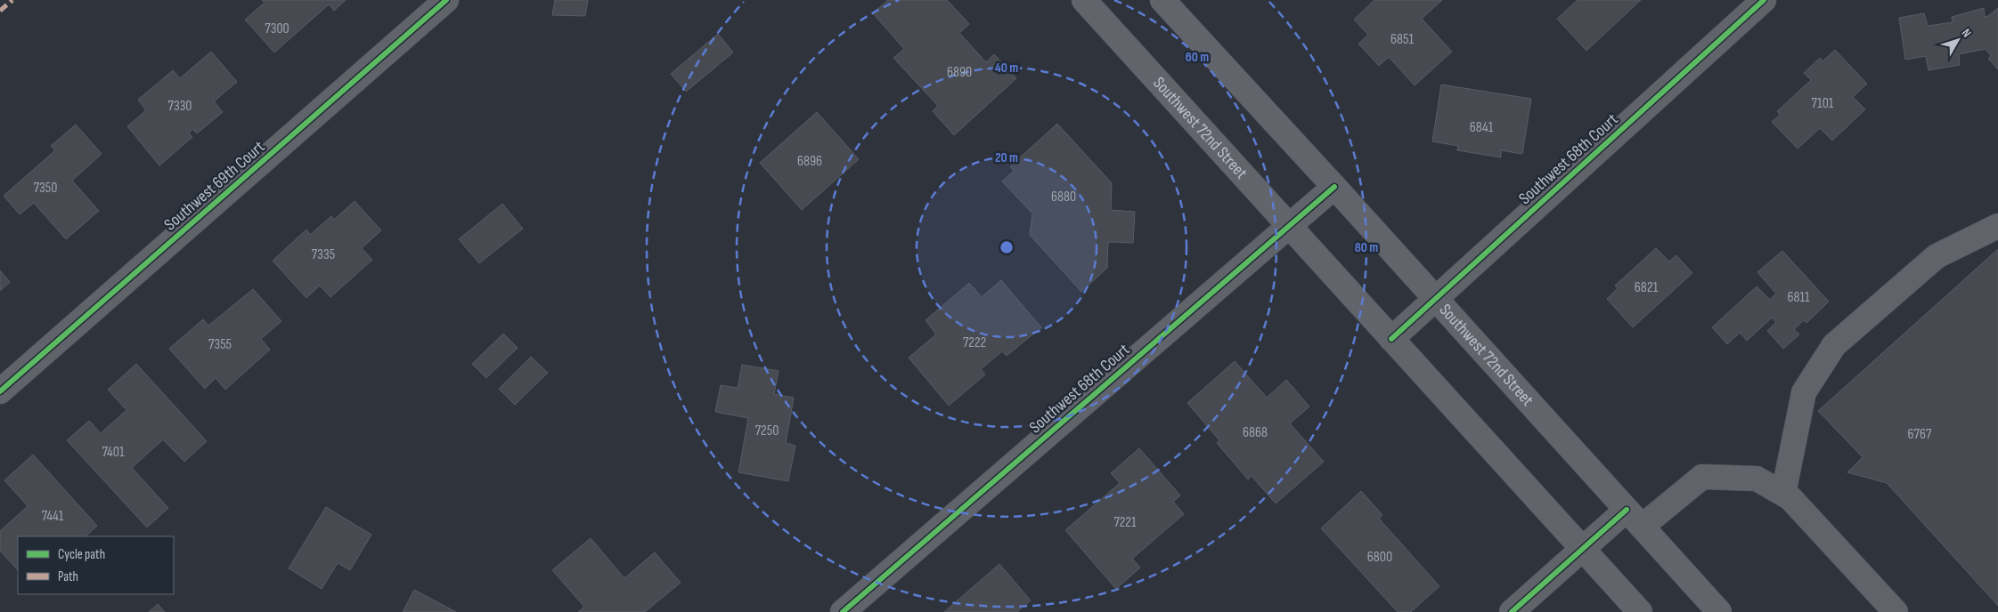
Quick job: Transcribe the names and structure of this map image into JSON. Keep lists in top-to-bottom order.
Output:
{
  "streets": {
    "main road": ["Southwest 72nd Street"],
    "street": ["Southwest 68th Court", "Southwest 69th Court"]
  },
  "crossings": [
    ["Southwest 72nd Street", "Southwest 68th Court"]
  ],
  "house_numbers": [
    "7300",
    "6851",
    "6890",
    "7101",
    "7330",
    "6841",
    "6896",
    "7350",
    "6880",
    "7335",
    "6821",
    "6811",
    "7222",
    "7355",
    "7250",
    "6868",
    "6767",
    "7401",
    "7441",
    "7221",
    "6800"
  ],
  "legend": ["Cycle path", "Path"],
  "north": "top right",
  "rings": [
    "60 m",
    "40 m",
    "20 m",
    "80 m"
  ]
}
